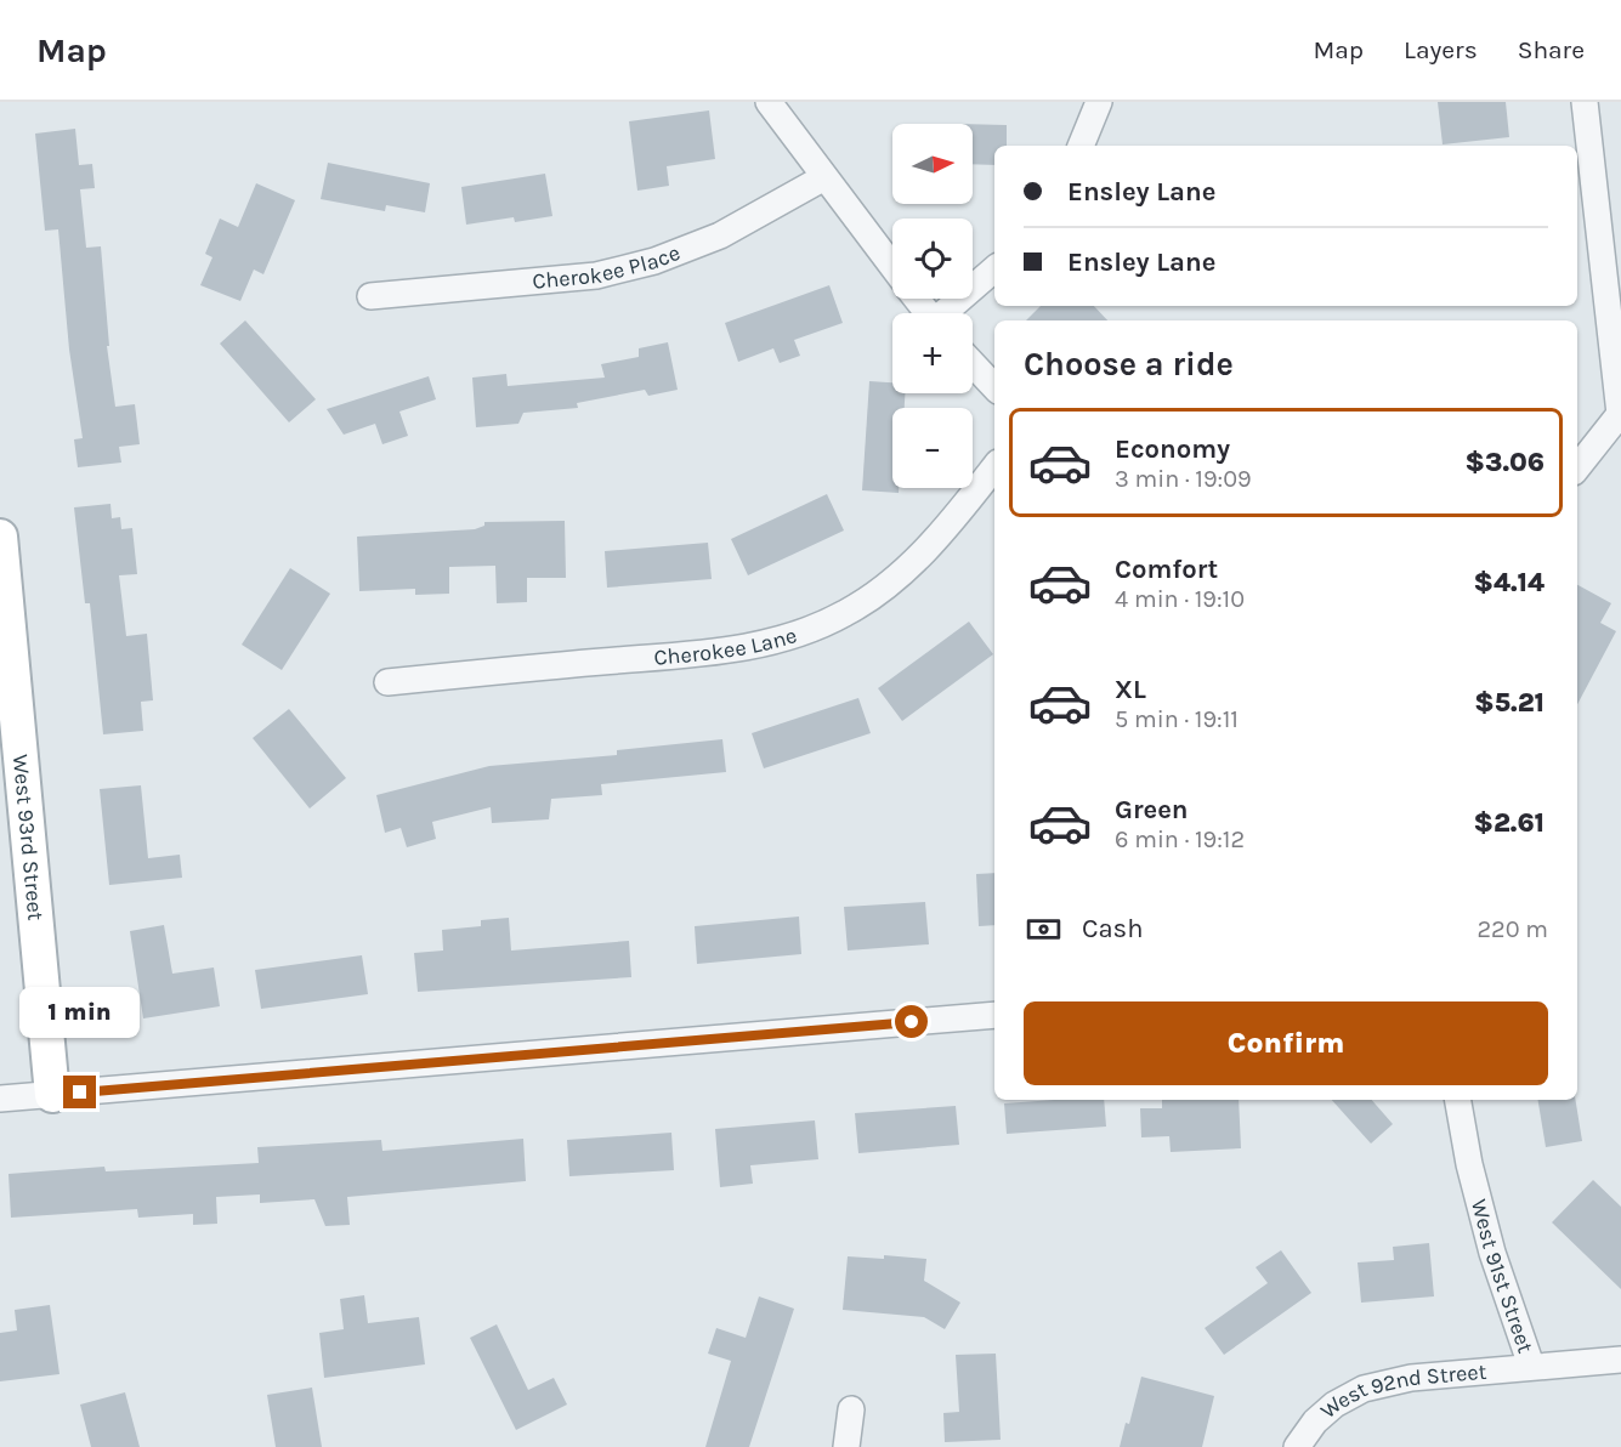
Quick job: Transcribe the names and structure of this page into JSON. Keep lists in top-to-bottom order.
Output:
{
  "streets": {
    "street": [
      "Cherokee Place",
      "Cherokee Lane",
      "West 93rd Street",
      "West 91st Street",
      "West 92nd Street"
    ]
  },
  "crossings": [
    ["West 91st Street", "West 92nd Street"]
  ],
  "north": "right",
  "page": {
    "header": "Map",
    "nav": ["Map", "Layers", "Share"],
    "map_buttons": ["+", "−"],
    "banner": ["Ensley Lane", "Ensley Lane"],
    "heading": "Choose a ride",
    "list": [
      {
        "name": "Economy",
        "note": "3 min · 19:09",
        "value": "$3.06"
      },
      {
        "name": "Comfort",
        "note": "4 min · 19:10",
        "value": "$4.14"
      },
      {
        "name": "XL",
        "note": "5 min · 19:11",
        "value": "$5.21"
      },
      {
        "name": "Green",
        "note": "6 min · 19:12",
        "value": "$2.61"
      }
    ],
    "pay": ["Cash", "220 m"],
    "bubble": "1 min",
    "buttons": "Confirm"
  }
}
